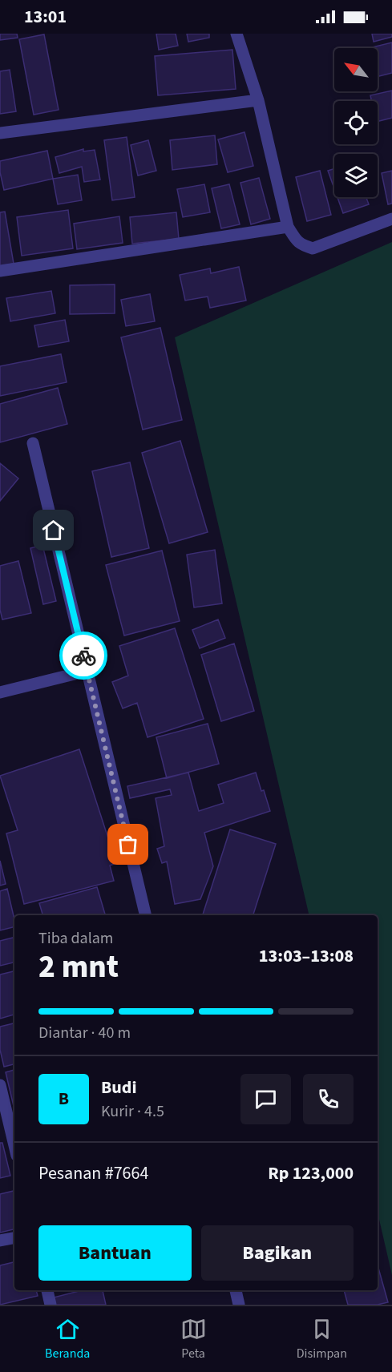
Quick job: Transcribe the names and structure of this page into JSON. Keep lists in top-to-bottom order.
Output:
{
  "north": "top left",
  "page": {
    "status": "13:01",
    "heading": ["2 mnt", "Tiba dalam", "13:03–13:08"],
    "panel": [
      "Budi",
      "Kurir · 4.5",
      "Pesanan #7664",
      "Rp 123,000"
    ],
    "bar": "Diantar · 40 m",
    "round": "B",
    "buttons": ["Bantuan", "Bagikan"],
    "tabs": ["Beranda", "Peta", "Disimpan"]
  }
}
